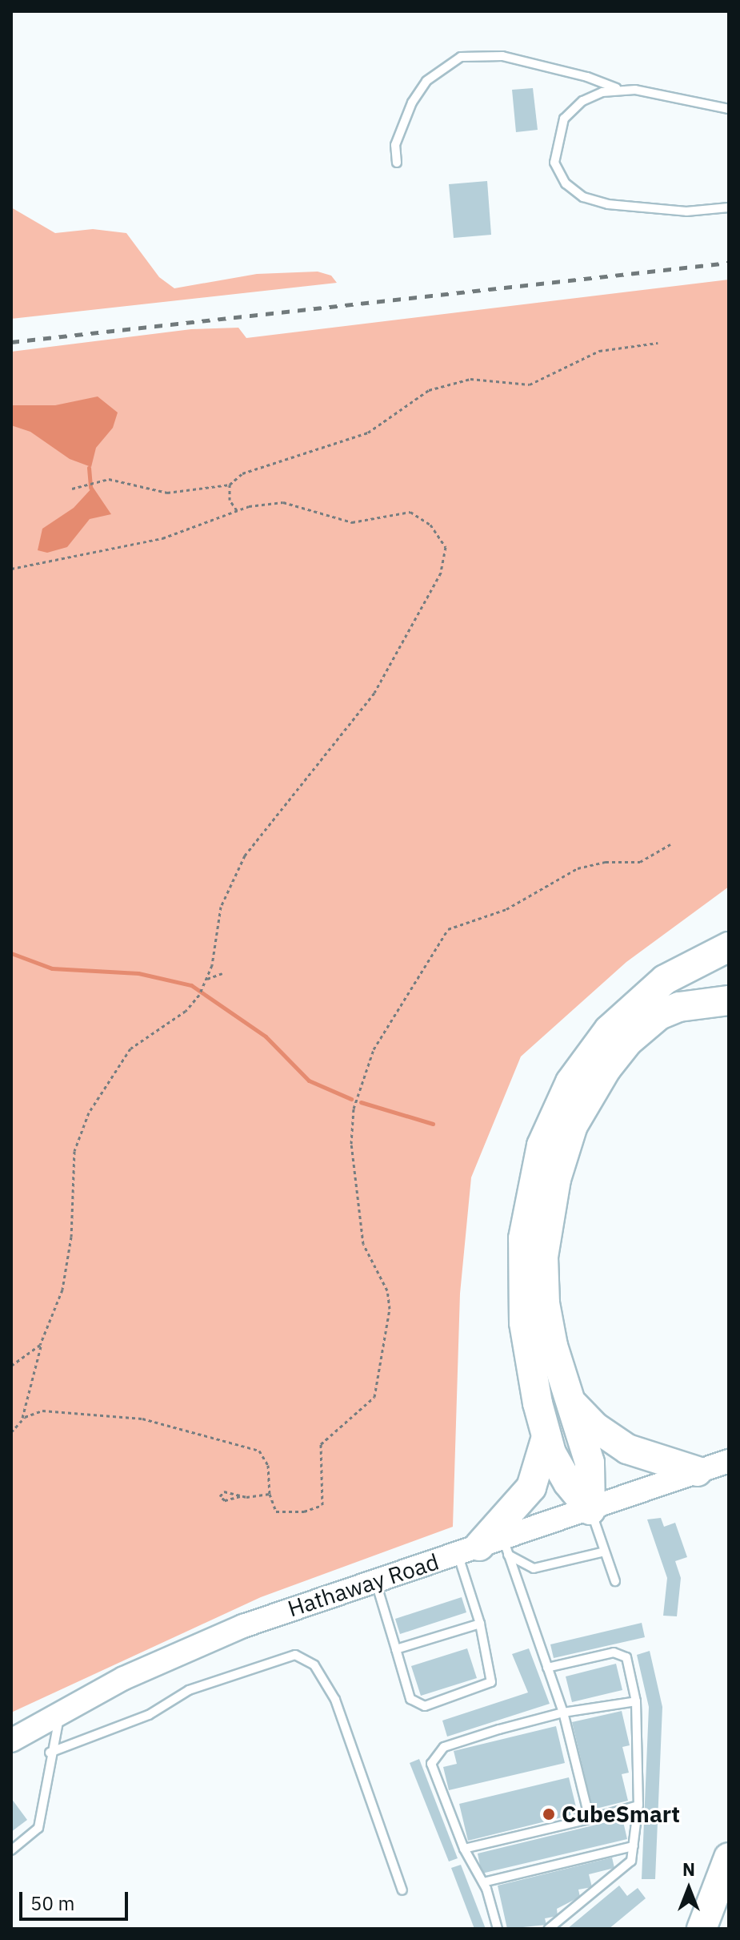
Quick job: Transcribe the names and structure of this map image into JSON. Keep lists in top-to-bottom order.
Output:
{
  "streets": {
    "main road": ["Hathaway Road"]
  },
  "places": ["CubeSmart"],
  "scale_bar": "50 m",
  "north": "top"
}
